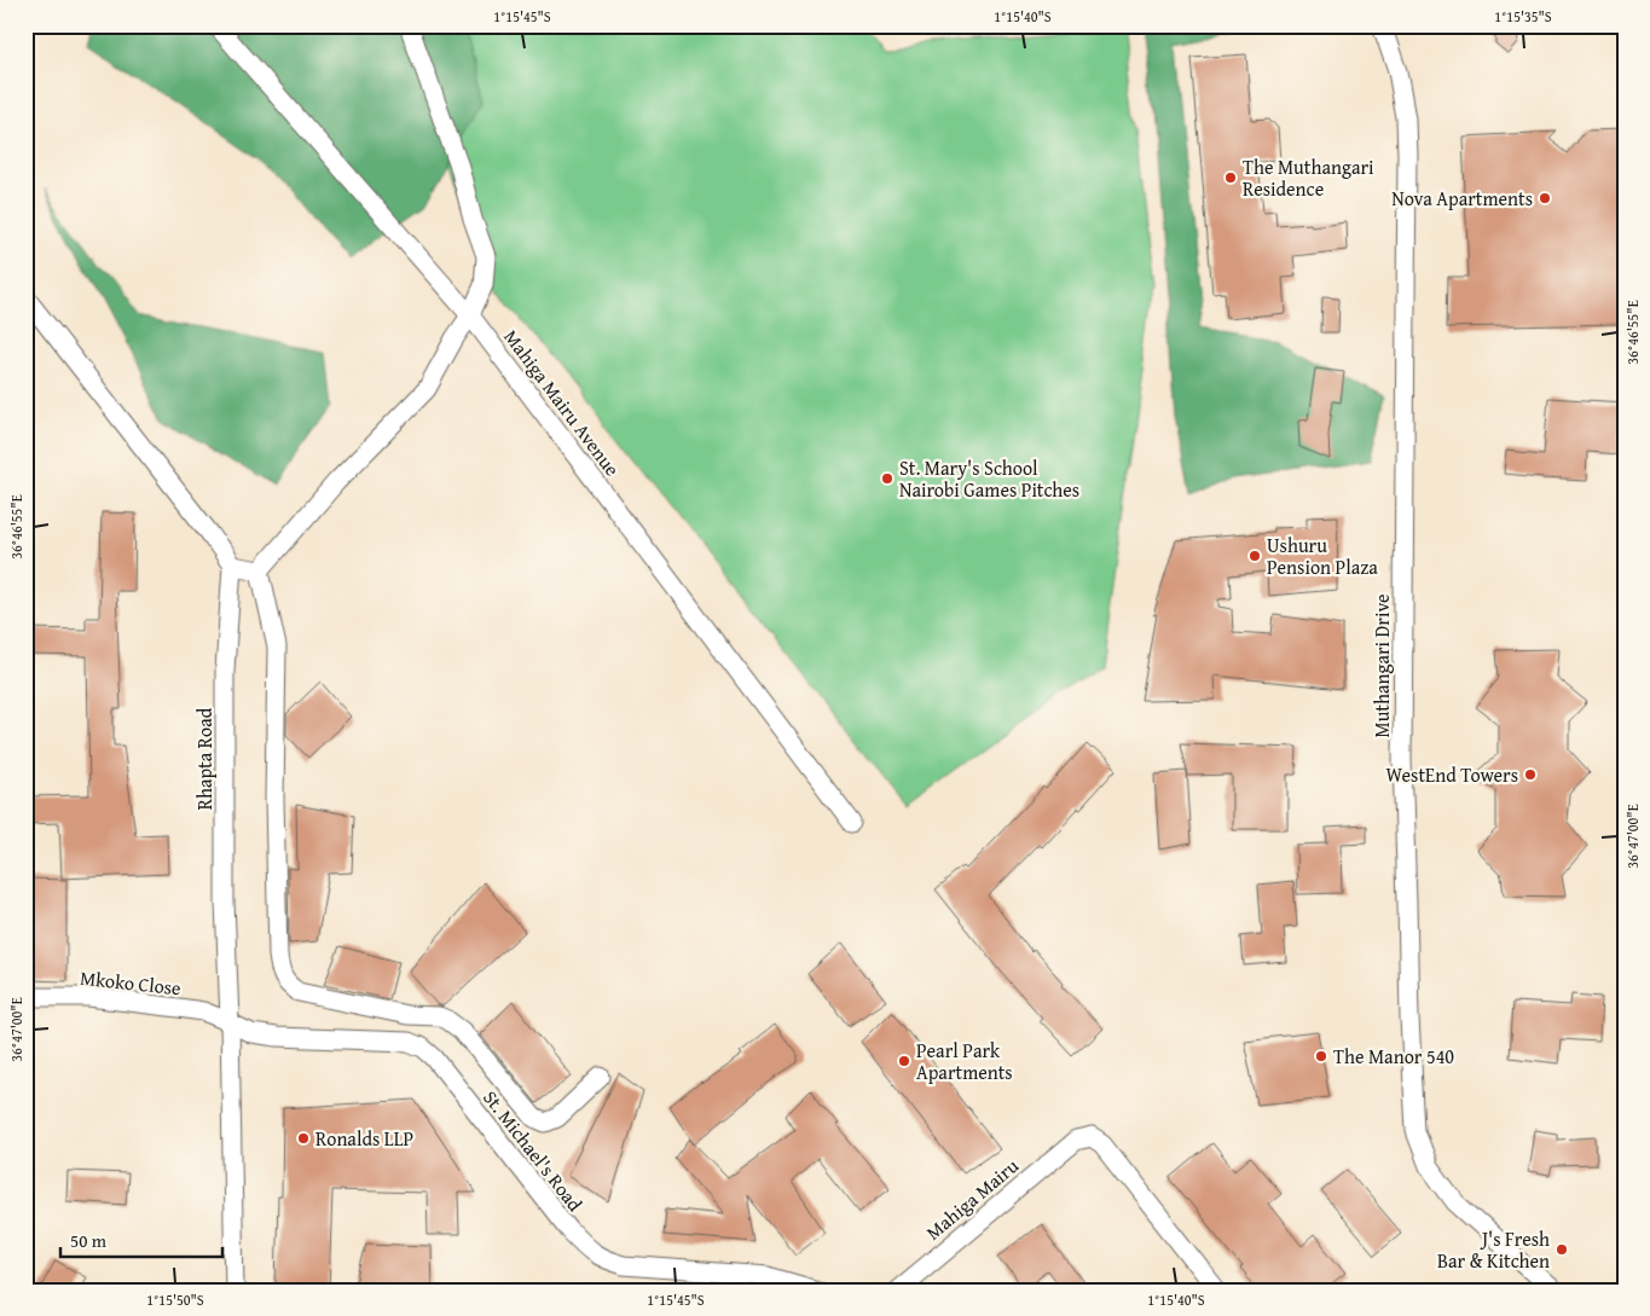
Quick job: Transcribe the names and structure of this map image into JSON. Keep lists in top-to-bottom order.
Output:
{
  "streets": {
    "street": [
      "Mahiga Mairu Avenue",
      "Muthangari Drive",
      "Rhapta Road",
      "Mkoko Close",
      "St. Michael's Road",
      "Mahiga Mairu"
    ]
  },
  "crossings": [
    ["Rhapta Road", "Mkoko Close"],
    ["Rhapta Road", "St. Michael's Road"],
    ["Mkoko Close", "St. Michael's Road"]
  ],
  "places": [
    "The Muthangari Residence",
    "Nova Apartments",
    "St. Mary's School Nairobi Games Pitches",
    "Ushuru Pension Plaza",
    "WestEnd Towers",
    "The Manor 540",
    "Pearl Park Apartments",
    "Ronalds LLP",
    "J's Fresh Bar & Kitchen"
  ],
  "scale_bar": "50 m",
  "coordinates": [
    "1°15'45\"S",
    "1°15'40\"S",
    "1°15'35\"S",
    "36°46'55\"E",
    "36°47'00\"E",
    "1°15'50\"S"
  ]
}
